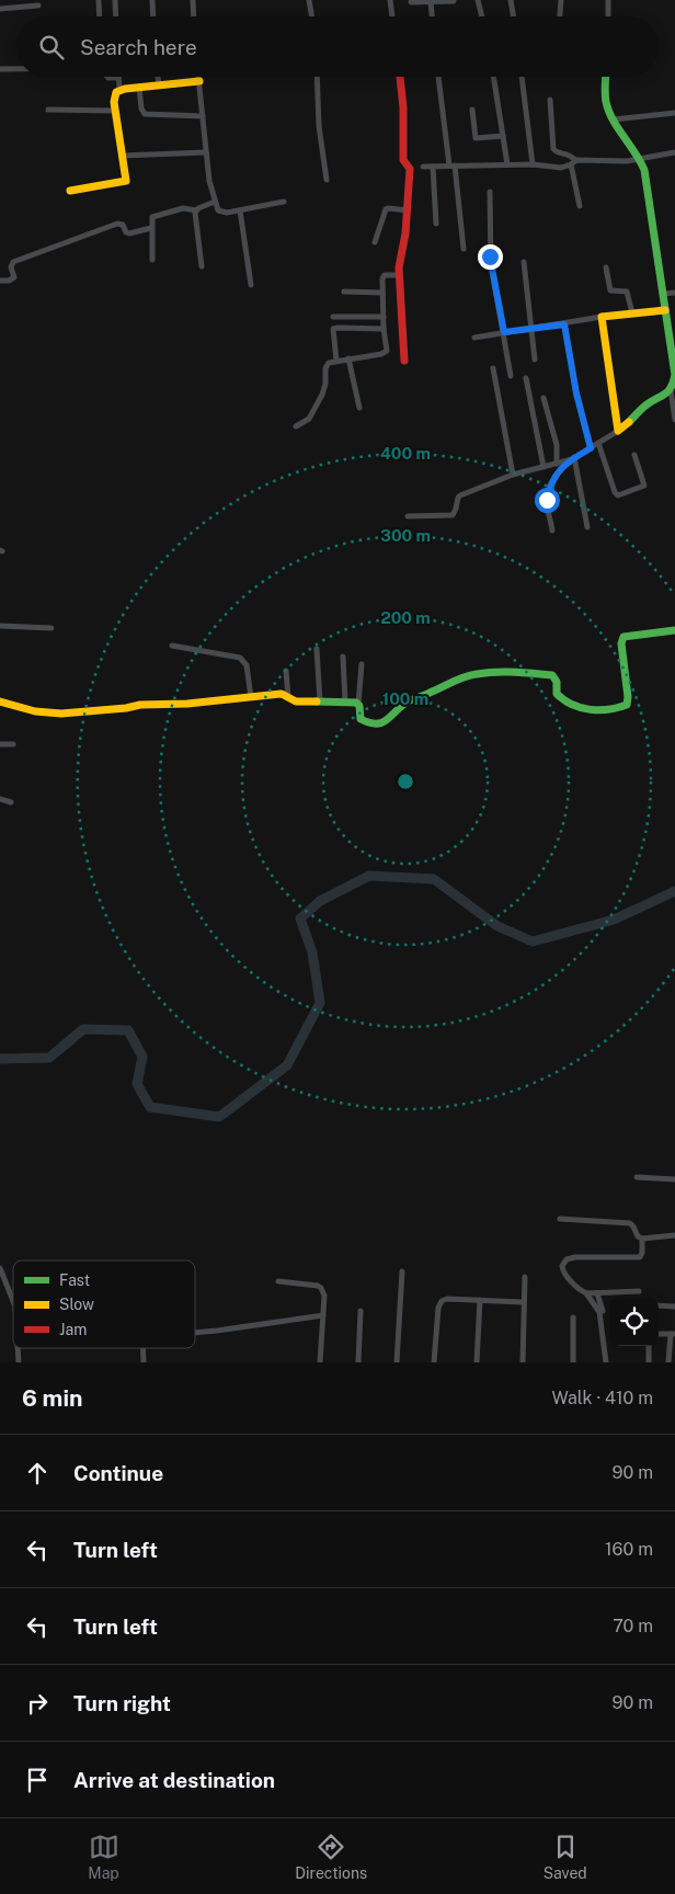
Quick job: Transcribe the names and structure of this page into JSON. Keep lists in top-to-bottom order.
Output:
{
  "legend": ["Fast", "Slow", "Jam"],
  "page": {
    "search": "Search here",
    "heading": ["6 min", "Walk · 410 m"],
    "list": [
      ["Continue", "90 m"],
      ["Turn left", "160 m"],
      ["Turn left", "70 m"],
      ["Turn right", "90 m"],
      "Arrive at destination"
    ],
    "nav": ["Map", "Directions", "Saved"]
  },
  "rings": [
    "400 m",
    "300 m",
    "200 m",
    "100 m"
  ]
}
